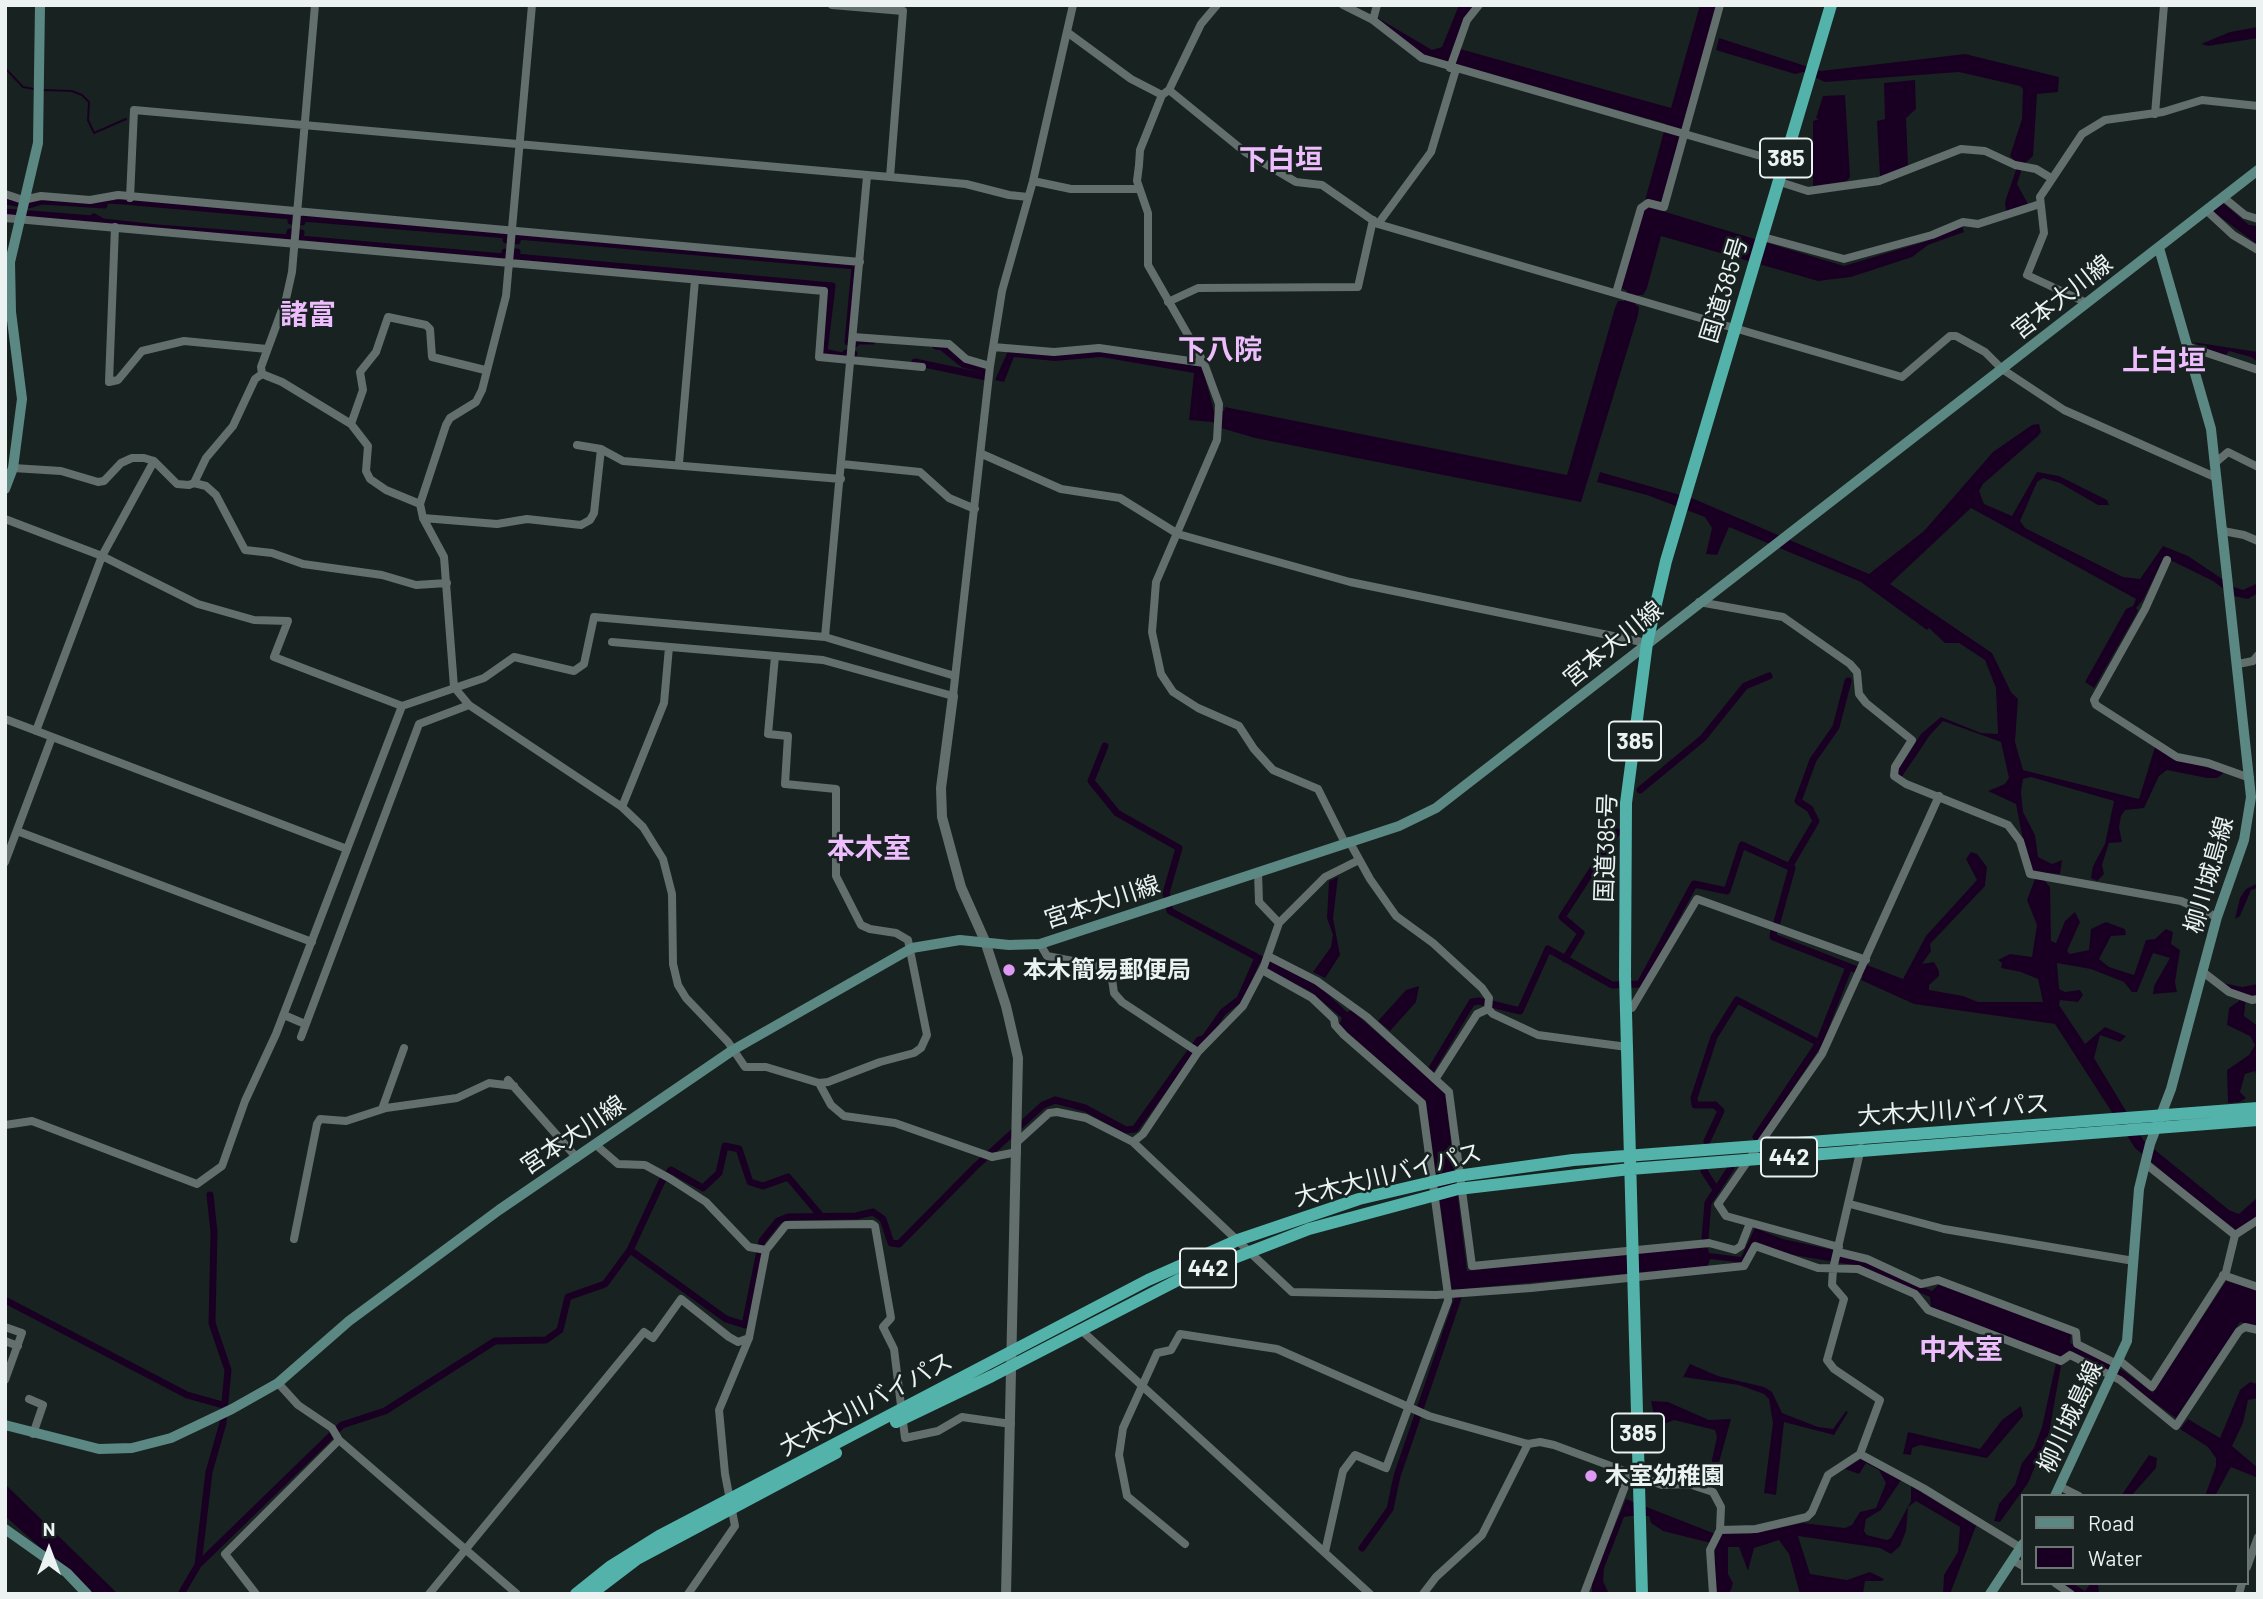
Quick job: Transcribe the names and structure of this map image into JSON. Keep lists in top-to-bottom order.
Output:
{
  "streets": {
    "highway": [
      "385",
      "国道385号",
      "大木大川バイパス",
      "442"
    ],
    "main road": ["宮本大川線", "柳川城島線"]
  },
  "crossings": [
    ["国道385号", "宮本大川線"],
    ["国道385号", "大木大川バイパス"],
    ["宮本大川線", "柳川城島線"],
    ["柳川城島線", "大木大川バイパス"]
  ],
  "districts": [
    "下白垣",
    "諸富",
    "下八院",
    "上白垣",
    "本木室",
    "中木室"
  ],
  "places": ["本木簡易郵便局", "木室幼稚園"],
  "legend": ["Road", "Water"],
  "north": "top"
}
